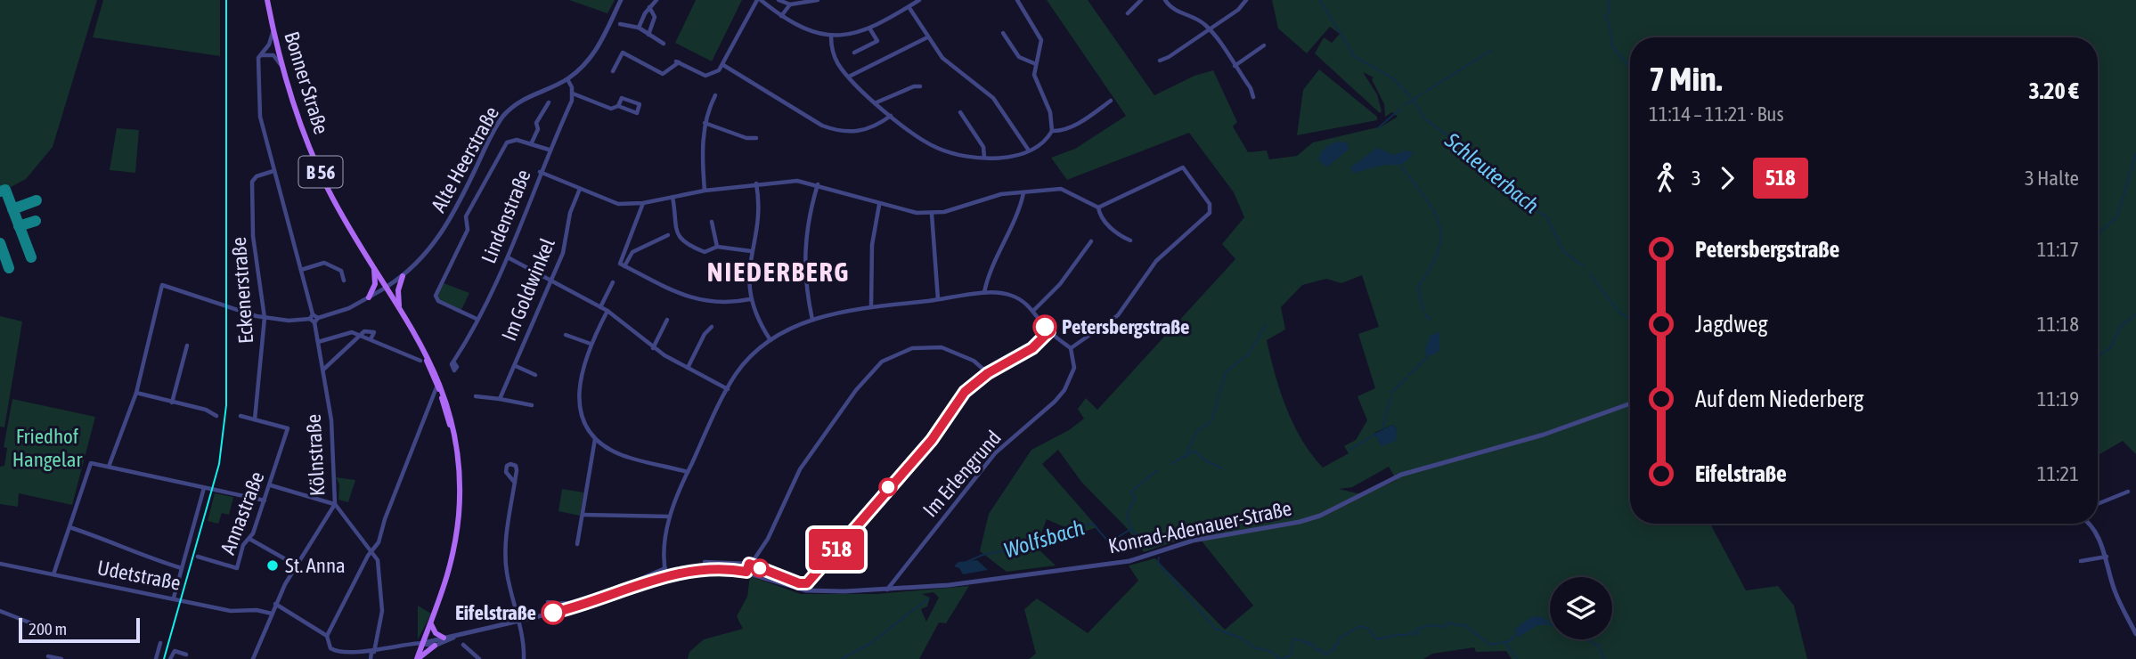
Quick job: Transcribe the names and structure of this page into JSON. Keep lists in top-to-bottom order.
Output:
{
  "streets": {
    "main road": ["Bonner Straße", "B 56"],
    "street": [
      "Alte Heerstraße",
      "Lindenstraße",
      "Im Goldwinkel",
      "Eckenerstraße",
      "Kölnstraße",
      "Im Erlengrund",
      "Annastraße",
      "Konrad-Adenauer-Straße",
      "Udetstraße"
    ]
  },
  "crossings": [
    ["Bonner Straße", "Alte Heerstraße"],
    ["Bonner Straße", "Konrad-Adenauer-Straße"],
    ["Eckenerstraße", "Kölnstraße"],
    ["Eckenerstraße", "Annastraße"],
    ["Kölnstraße", "Udetstraße"],
    ["Im Erlengrund", "Konrad-Adenauer-Straße"]
  ],
  "districts": ["NIEDERBERG"],
  "water": ["Schleuterbach", "Wolfsbach"],
  "parks": ["Friedhof Hangelar"],
  "places": ["Petersbergstraße", "St. Anna", "Eifelstraße"],
  "lines": ["bus line 518"],
  "scale_bar": "200 m",
  "page": {
    "on_map": "518",
    "heading": ["7 Min.", "11:14 – 11:21 · Bus", "3.20 €"],
    "legs": ["3", "518", "3 Halte"],
    "list": [
      {
        "name": "Petersbergstraße",
        "value": "11:17"
      },
      {
        "name": "Jagdweg",
        "value": "11:18"
      },
      {
        "name": "Auf dem Niederberg",
        "value": "11:19"
      },
      {
        "name": "Eifelstraße",
        "value": "11:21"
      }
    ],
    "scale": "200 m"
  }
}
